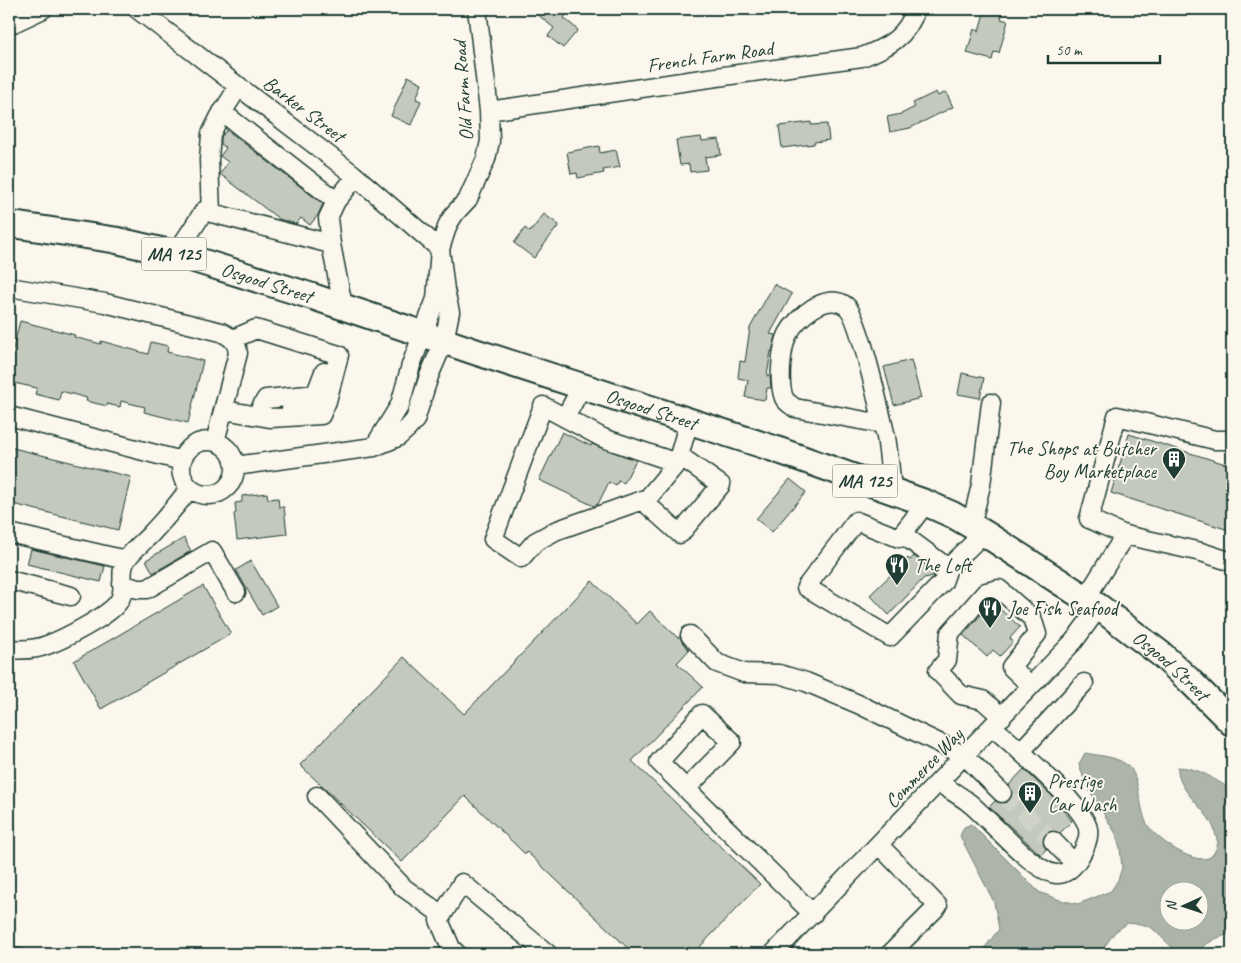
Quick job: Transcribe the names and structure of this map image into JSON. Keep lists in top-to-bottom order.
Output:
{
  "streets": {
    "highway": ["MA 125", "Osgood Street"],
    "street": [
      "French Farm Road",
      "Old Farm Road",
      "Barker Street",
      "Commerce Way"
    ]
  },
  "crossings": [
    ["French Farm Road", "Old Farm Road"],
    ["Old Farm Road", "Barker Street"],
    ["Osgood Street", "Commerce Way"]
  ],
  "places": {
    "building": ["The Shops at Butcher Boy Marketplace", "Prestige Car Wash"],
    "restaurant": ["The Loft", "Joe Fish Seafood"]
  },
  "scale_bar": "50 m",
  "north": "left"
}
